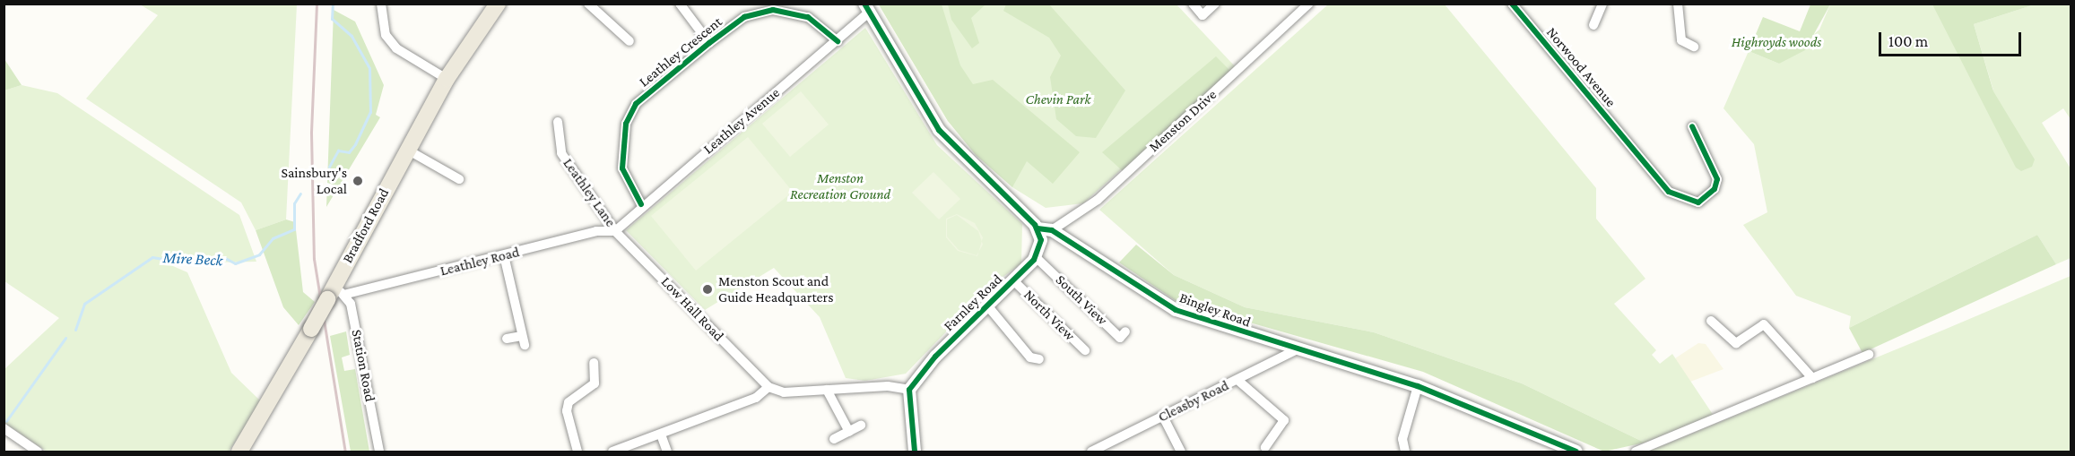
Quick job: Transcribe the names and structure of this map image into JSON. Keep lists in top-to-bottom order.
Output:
{
  "streets": {
    "main road": ["Bradford Road"],
    "street": [
      "Leathley Crescent",
      "Norwood Avenue",
      "Leathley Avenue",
      "Menston Drive",
      "Leathley Lane",
      "Leathley Road",
      "South View",
      "Farnley Road",
      "Low Hall Road",
      "Bingley Road",
      "North View",
      "Station Road",
      "Cleasby Road"
    ]
  },
  "crossings": [
    ["Leathley Crescent", "Leathley Avenue"],
    ["Leathley Avenue", "Leathley Lane"],
    ["Leathley Avenue", "Leathley Road"],
    ["Leathley Avenue", "Low Hall Road"],
    ["Menston Drive", "Bingley Road"],
    ["Leathley Lane", "Leathley Road"],
    ["Leathley Lane", "Low Hall Road"],
    ["Bradford Road", "Leathley Road"],
    ["Bradford Road", "Station Road"],
    ["Leathley Road", "Low Hall Road"],
    ["Leathley Road", "Station Road"],
    ["South View", "Farnley Road"],
    ["Farnley Road", "North View"],
    ["Bingley Road", "Cleasby Road"]
  ],
  "water": ["Mire Beck"],
  "parks": ["Highroyds woods", "Chevin Park", "Menston Recreation Ground"],
  "places": ["Sainsbury's Local", "Menston Scout and Guide Headquarters"],
  "scale_bar": "100 m"
}
